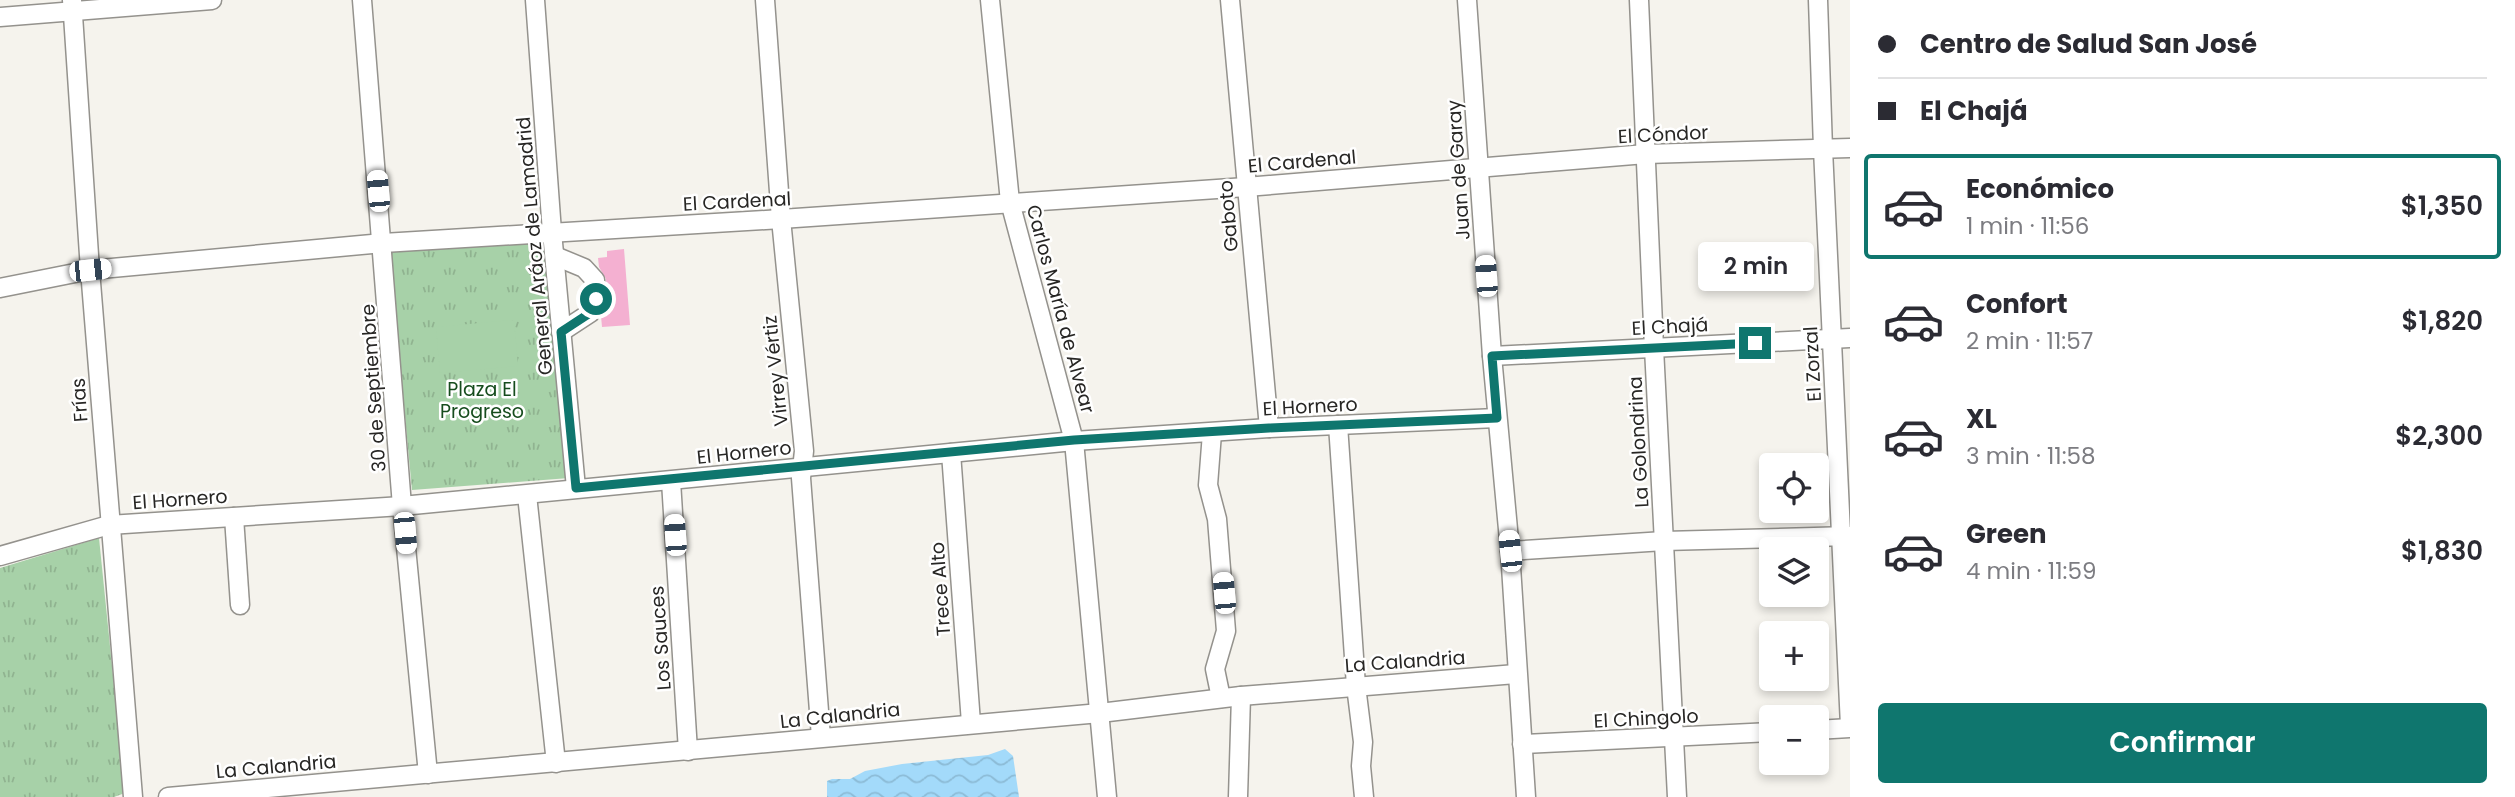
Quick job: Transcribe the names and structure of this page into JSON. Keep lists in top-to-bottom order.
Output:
{
  "streets": {
    "street": [
      "El Cóndor",
      "El Cardenal",
      "Juan de Garay",
      "Gaboto",
      "General Aráoz de Lamadrid",
      "Carlos María de Alvear",
      "El Chajá",
      "El Zorzal",
      "Virrey Vértiz",
      "30 de Septiembre",
      "Frías",
      "El Hornero",
      "La Golondrina",
      "Trece Alto",
      "Los Sauces",
      "La Calandria",
      "El Chingolo"
    ]
  },
  "crossings": [
    ["El Cóndor", "El Cardenal"],
    ["El Cóndor", "Juan de Garay"],
    ["El Cóndor", "El Zorzal"],
    ["El Cóndor", "La Golondrina"],
    ["El Cardenal", "Juan de Garay"],
    ["El Cardenal", "Gaboto"],
    ["El Cardenal", "General Aráoz de Lamadrid"],
    ["El Cardenal", "Carlos María de Alvear"],
    ["El Cardenal", "Virrey Vértiz"],
    ["El Cardenal", "30 de Septiembre"],
    ["El Cardenal", "Frías"],
    ["Juan de Garay", "El Chajá"],
    ["Juan de Garay", "El Hornero"],
    ["Juan de Garay", "La Calandria"],
    ["Juan de Garay", "El Chingolo"],
    ["Gaboto", "El Hornero"],
    ["General Aráoz de Lamadrid", "El Hornero"],
    ["Carlos María de Alvear", "El Hornero"],
    ["Carlos María de Alvear", "La Calandria"],
    ["El Chajá", "El Zorzal"],
    ["El Chajá", "La Golondrina"],
    ["Virrey Vértiz", "El Hornero"],
    ["Virrey Vértiz", "La Calandria"],
    ["30 de Septiembre", "El Hornero"],
    ["30 de Septiembre", "La Calandria"],
    ["Frías", "El Hornero"],
    ["El Hornero", "Trece Alto"],
    ["El Hornero", "Los Sauces"],
    ["La Golondrina", "El Chingolo"],
    ["Trece Alto", "La Calandria"],
    ["Los Sauces", "La Calandria"]
  ],
  "parks": ["Plaza El Progreso"],
  "page": {
    "banner": ["Centro de Salud San José", "El Chajá"],
    "list": [
      {
        "name": "Económico",
        "note": "1 min · 11:56",
        "value": "$1,350"
      },
      {
        "name": "Confort",
        "note": "2 min · 11:57",
        "value": "$1,820"
      },
      {
        "name": "XL",
        "note": "3 min · 11:58",
        "value": "$2,300"
      },
      {
        "name": "Green",
        "note": "4 min · 11:59",
        "value": "$1,830"
      }
    ],
    "bubble": "2 min",
    "map_buttons": ["+", "−"],
    "buttons": "Confirmar"
  }
}
